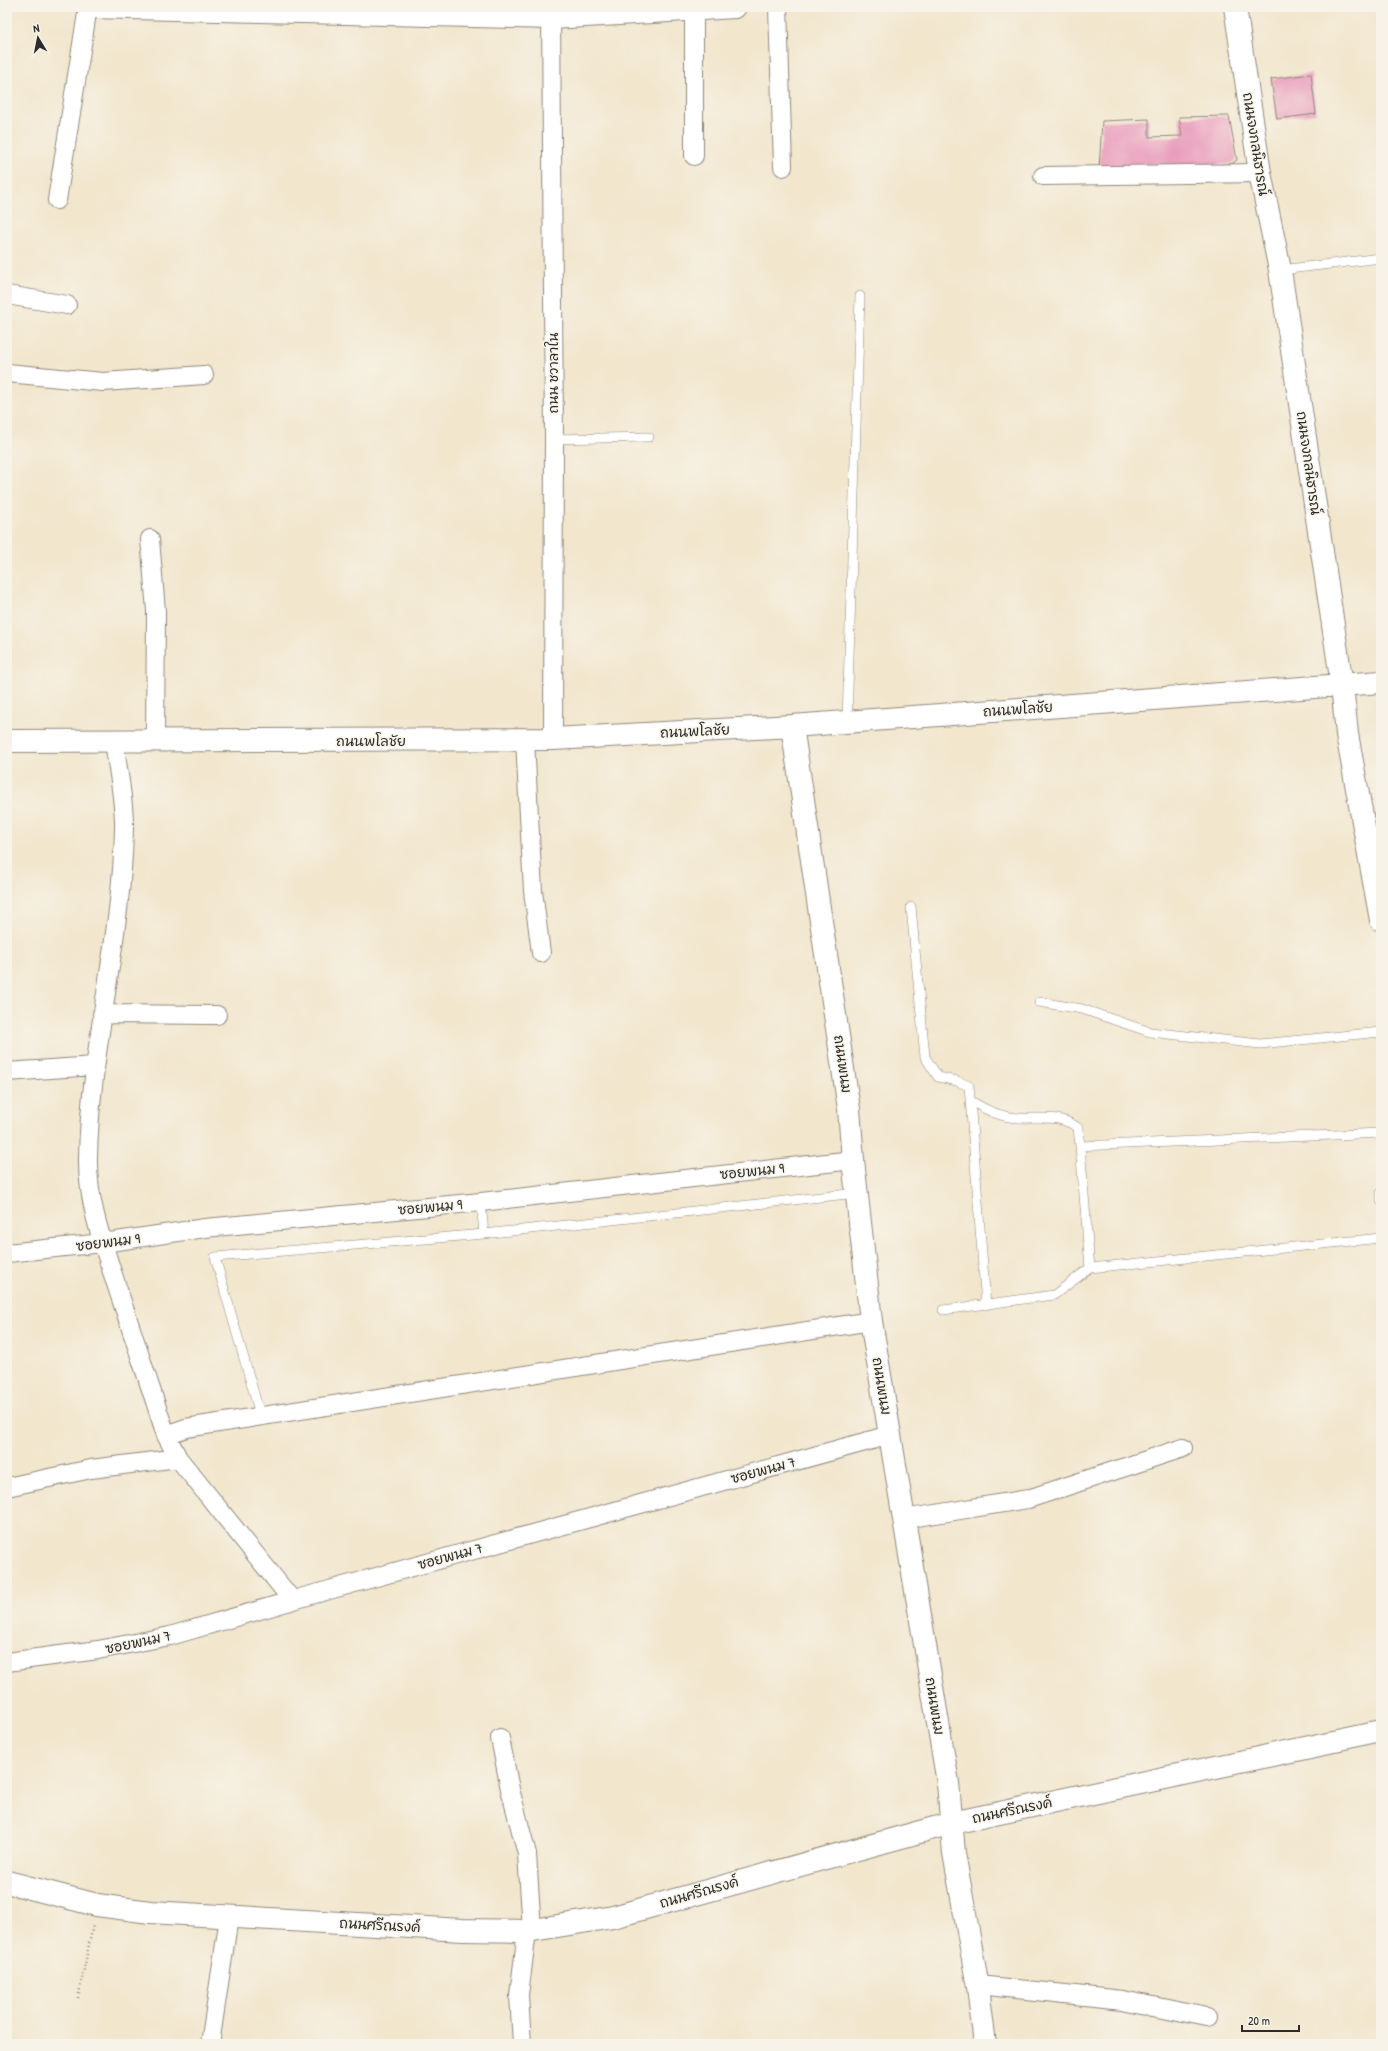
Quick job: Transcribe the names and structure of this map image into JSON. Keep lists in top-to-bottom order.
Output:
{
  "streets": {
    "street": [
      "ถนนจงกลนิธารณ์",
      "ถนน ชวาลาใน",
      "ถนนพโลชัย",
      "ถนนพนม",
      "ซอยพนม 9",
      "ซอยพนม 7",
      "ถนนศรีณรงค์"
    ]
  },
  "crossings": [
    ["ถนนจงกลนิธารณ์", "ถนนพโลชัย"],
    ["ถนน ชวาลาใน", "ถนนพโลชัย"],
    ["ถนนพโลชัย", "ถนนพนม"],
    ["ถนนพนม", "ซอยพนม 9"],
    ["ถนนพนม", "ซอยพนม 7"],
    ["ถนนพนม", "ถนนศรีณรงค์"]
  ],
  "scale_bar": "20 m",
  "north": "top"
}
